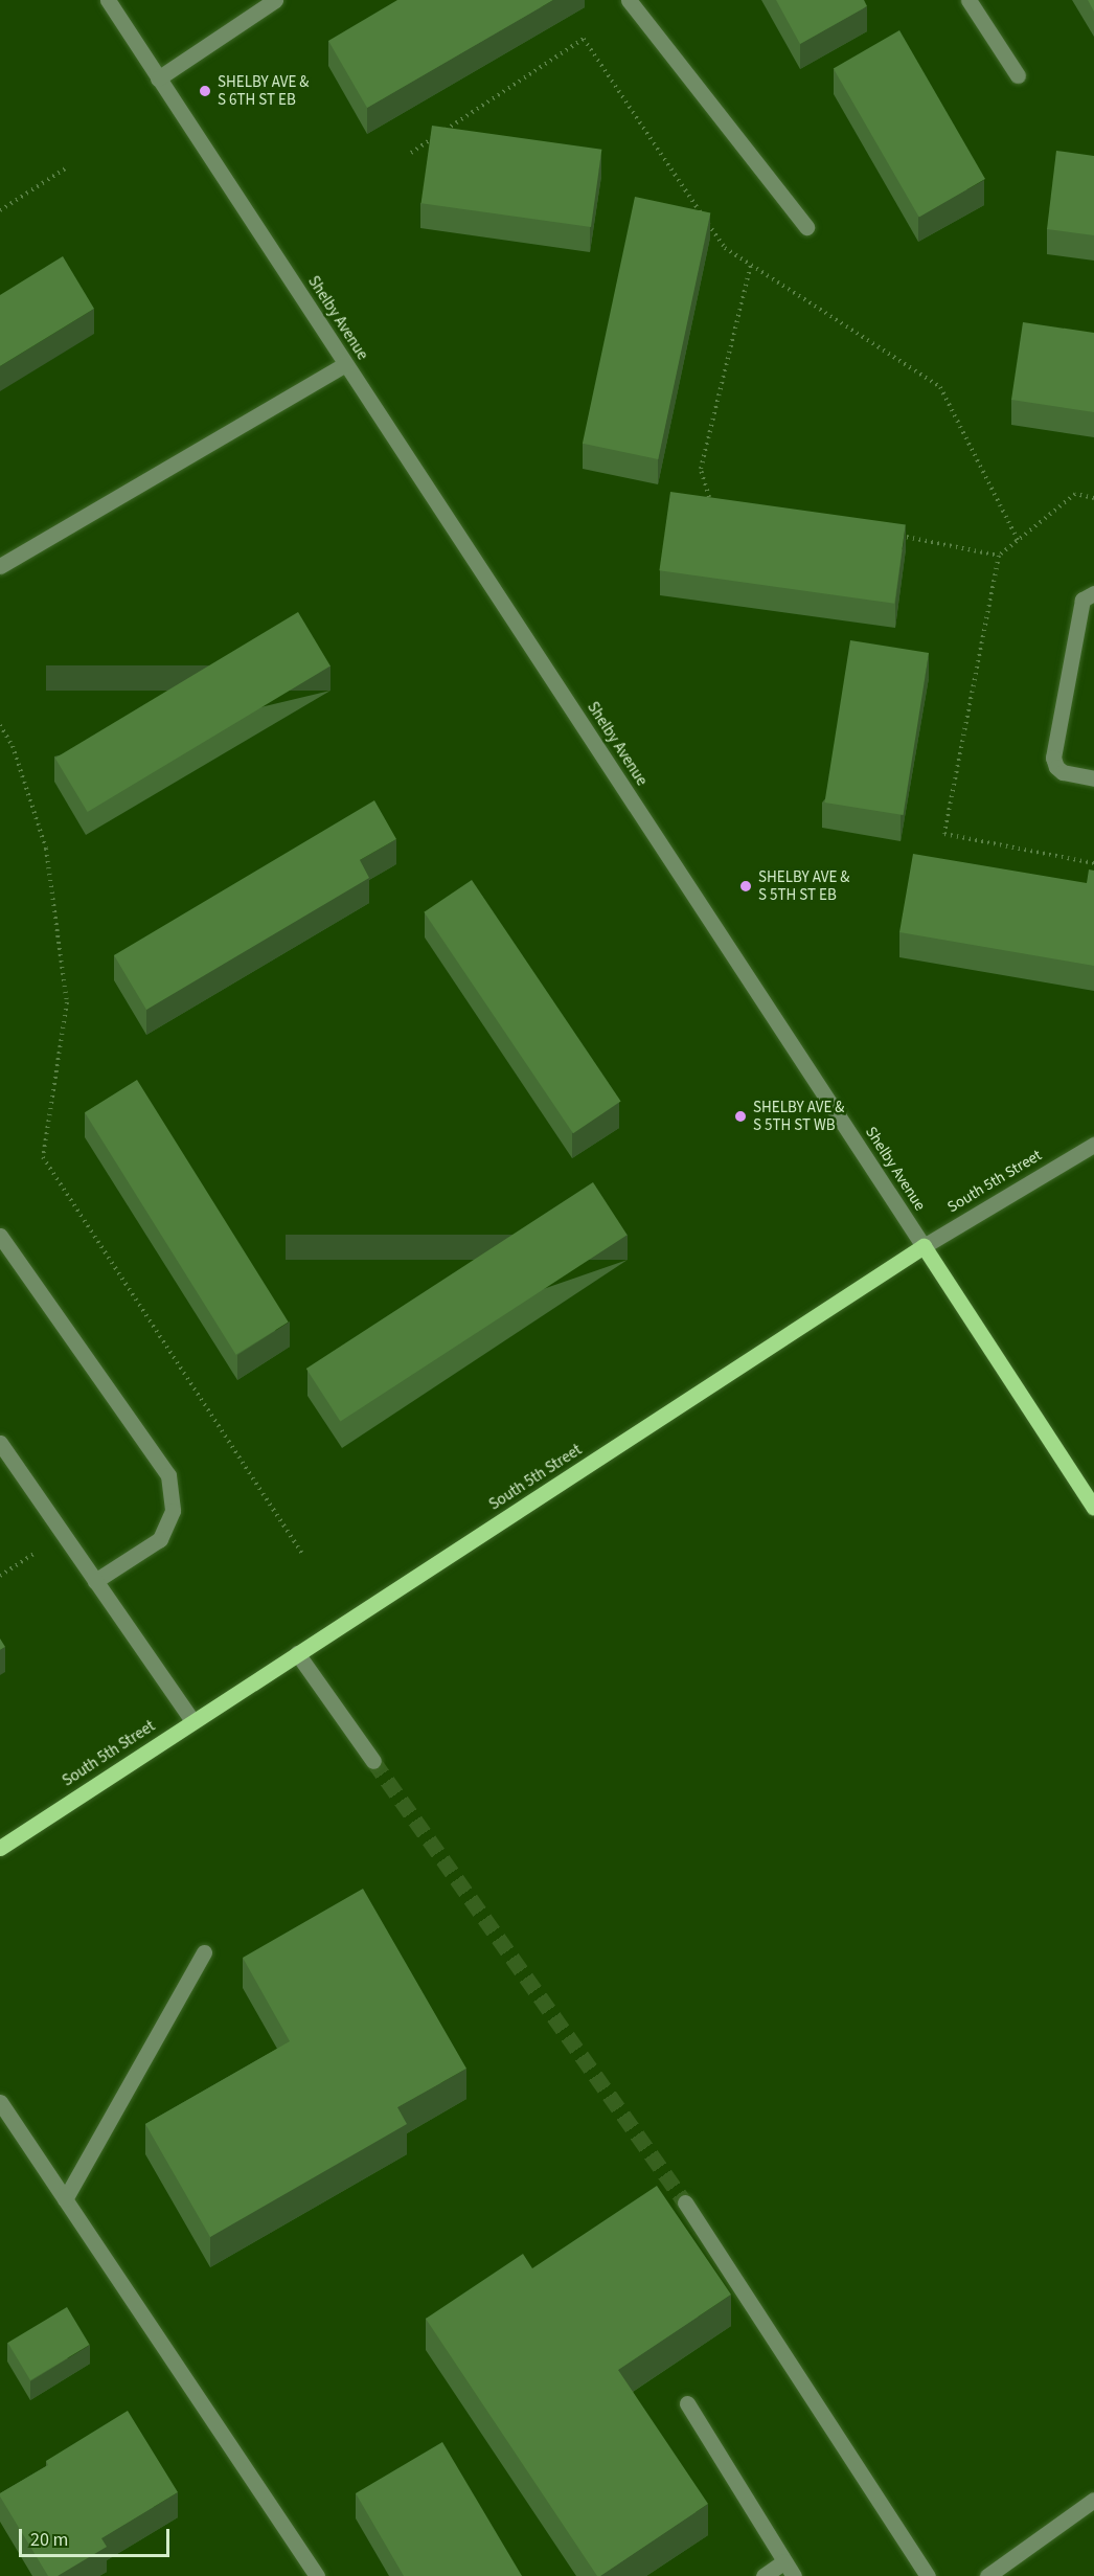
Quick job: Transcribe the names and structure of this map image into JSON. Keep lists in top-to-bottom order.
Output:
{
  "streets": {
    "main road": ["Shelby Avenue", "South 5th Street"]
  },
  "crossings": [
    ["Shelby Avenue", "South 5th Street"]
  ],
  "places": ["SHELBY AVE & S 6TH ST EB", "SHELBY AVE & S 5TH ST EB", "SHELBY AVE & S 5TH ST WB"],
  "scale_bar": "20 m"
}
